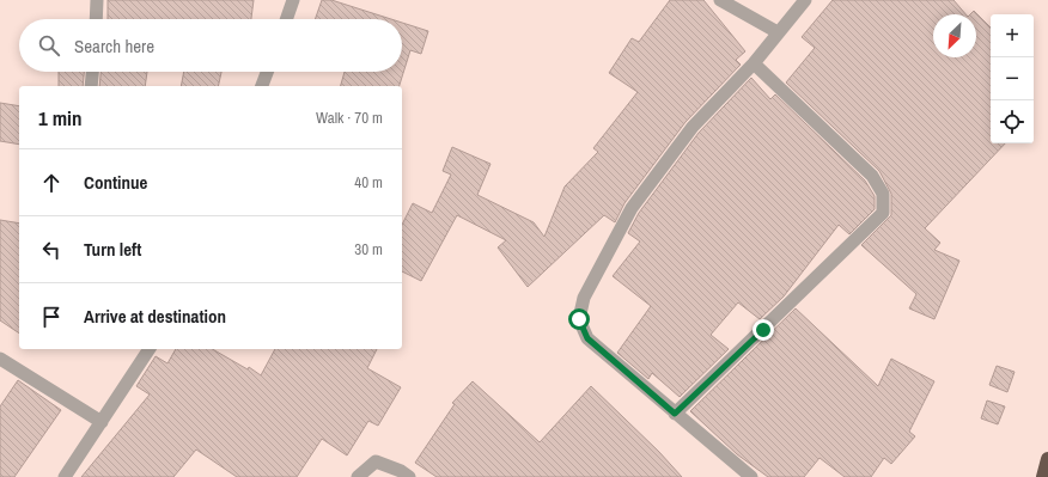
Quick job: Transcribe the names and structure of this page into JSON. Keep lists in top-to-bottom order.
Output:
{
  "north": "bottom left",
  "page": {
    "map_buttons": ["+", "−"],
    "search": "Search here",
    "heading": ["1 min", "Walk · 70 m"],
    "list": [
      ["Continue", "40 m"],
      ["Turn left", "30 m"],
      "Arrive at destination"
    ]
  }
}
